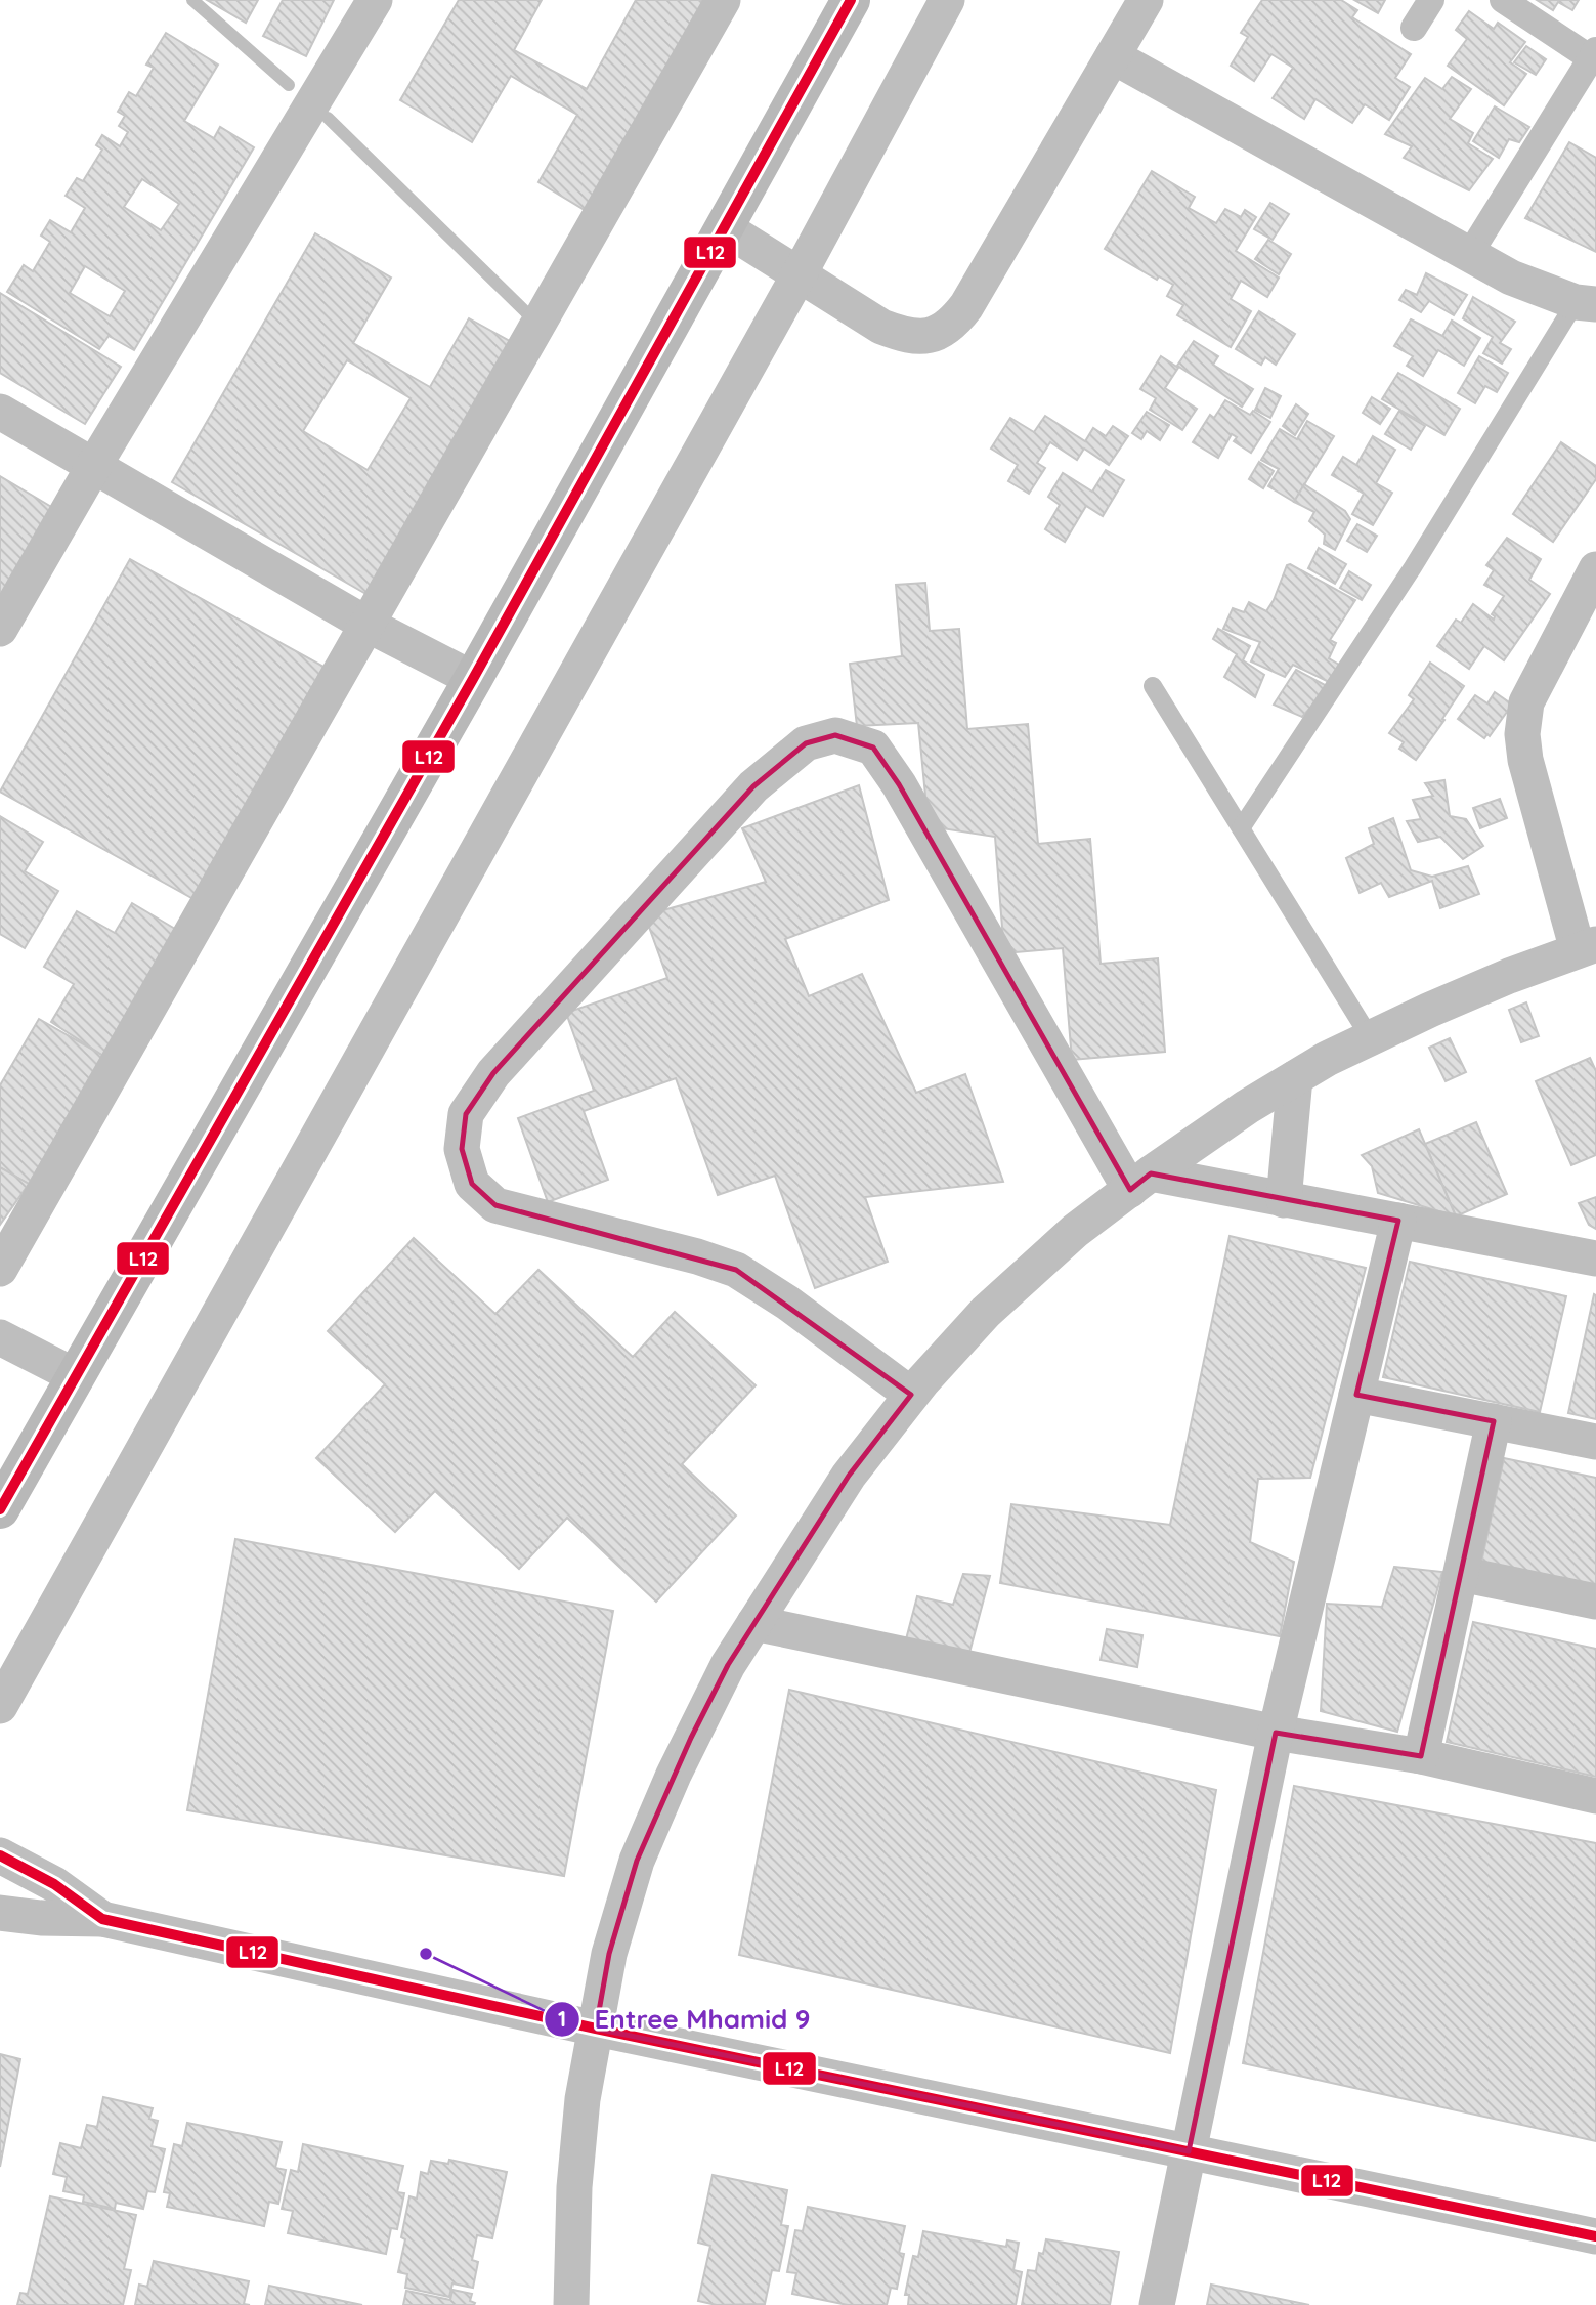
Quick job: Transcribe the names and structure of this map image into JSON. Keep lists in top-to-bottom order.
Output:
{
  "places": ["Entree Mhamid 9"],
  "lines": ["transit line L12"]
}
